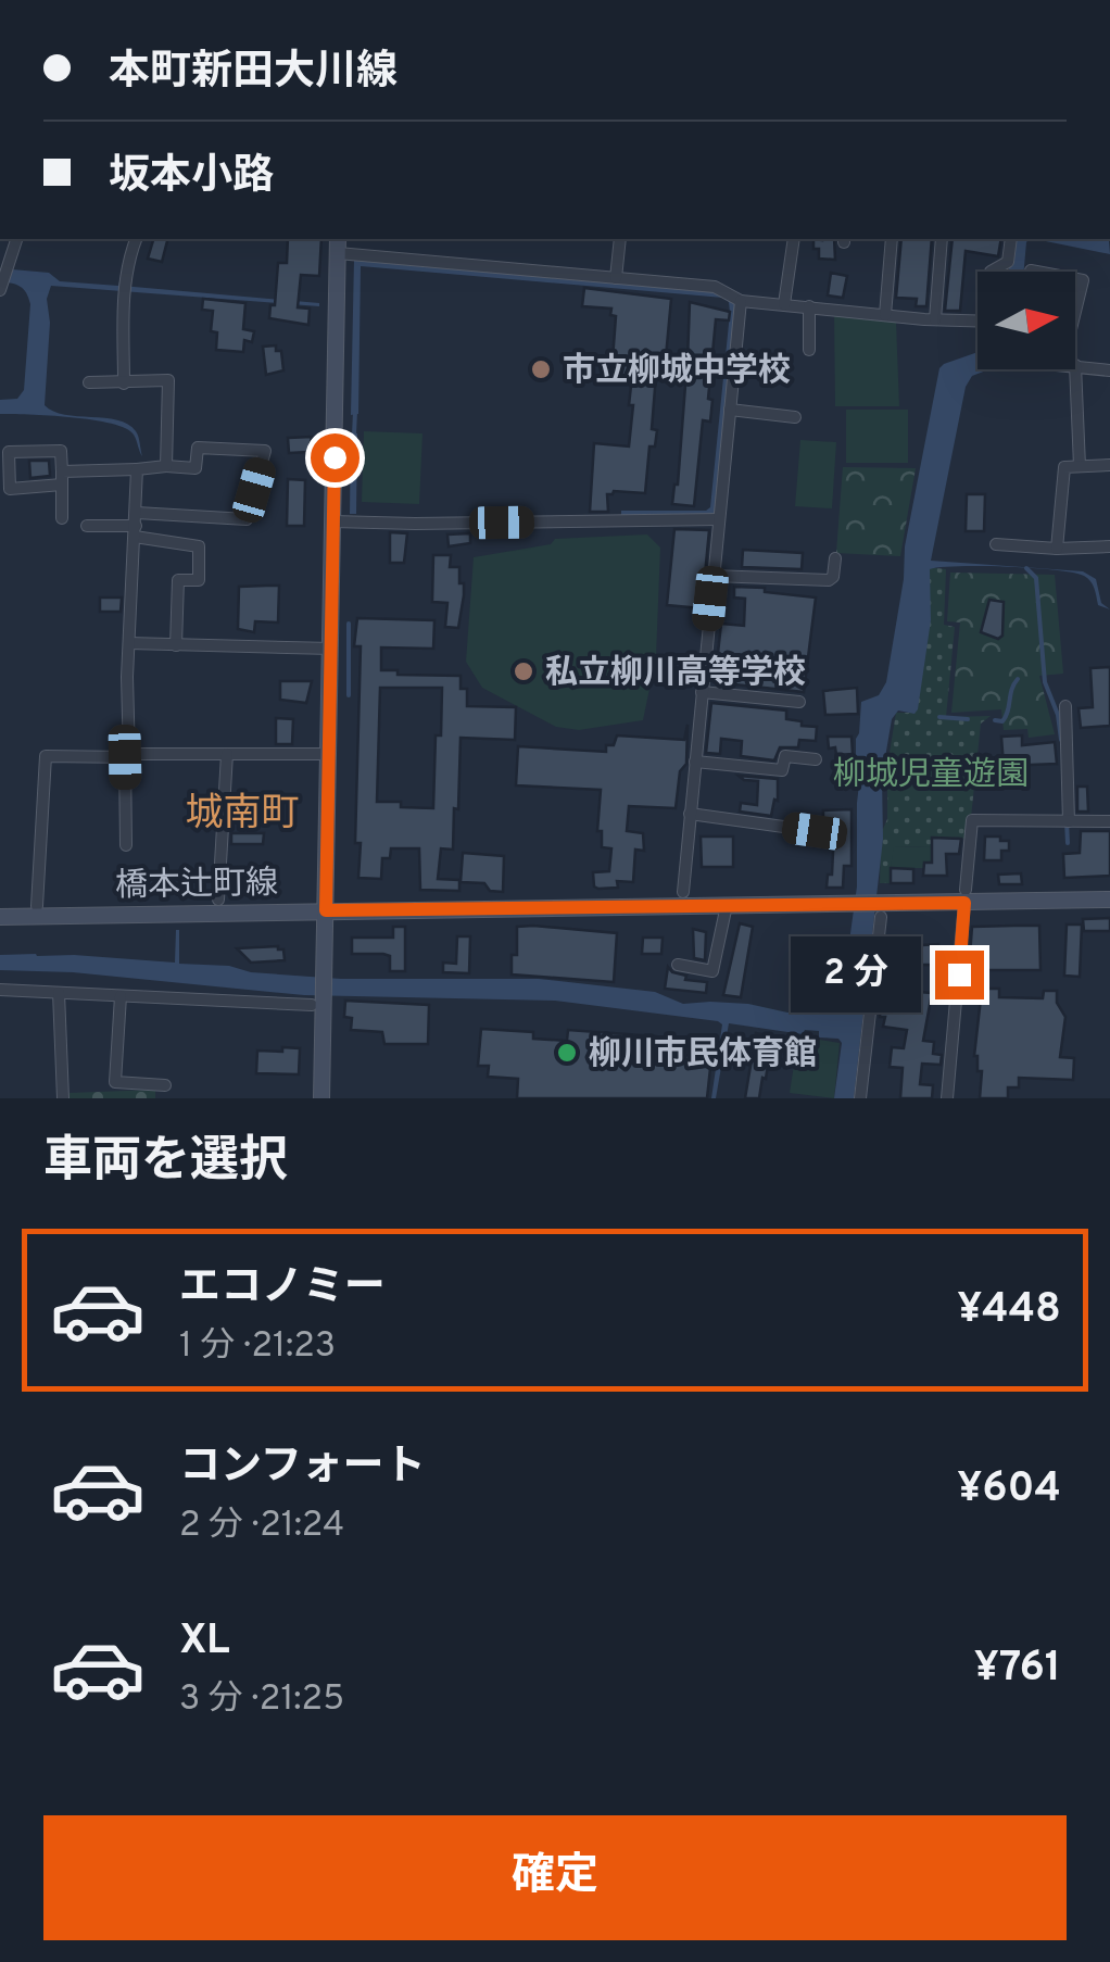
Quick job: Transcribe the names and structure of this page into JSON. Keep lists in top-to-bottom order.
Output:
{
  "streets": {
    "main road": ["橋本辻町線"]
  },
  "districts": ["城南町"],
  "parks": ["柳城児童遊園"],
  "places": ["市立柳城中学校", "私立柳川高等学校", "柳川市民体育館"],
  "north": "right",
  "page": {
    "banner": ["本町新田大川線", "坂本小路"],
    "bubble": "2 分",
    "heading": "車両を選択",
    "list": [
      {
        "name": "エコノミー",
        "note": "1 分 · 21:23",
        "value": "¥448"
      },
      {
        "name": "コンフォート",
        "note": "2 分 · 21:24",
        "value": "¥604"
      },
      {
        "name": "XL",
        "note": "3 分 · 21:25",
        "value": "¥761"
      }
    ],
    "buttons": "確定"
  }
}
